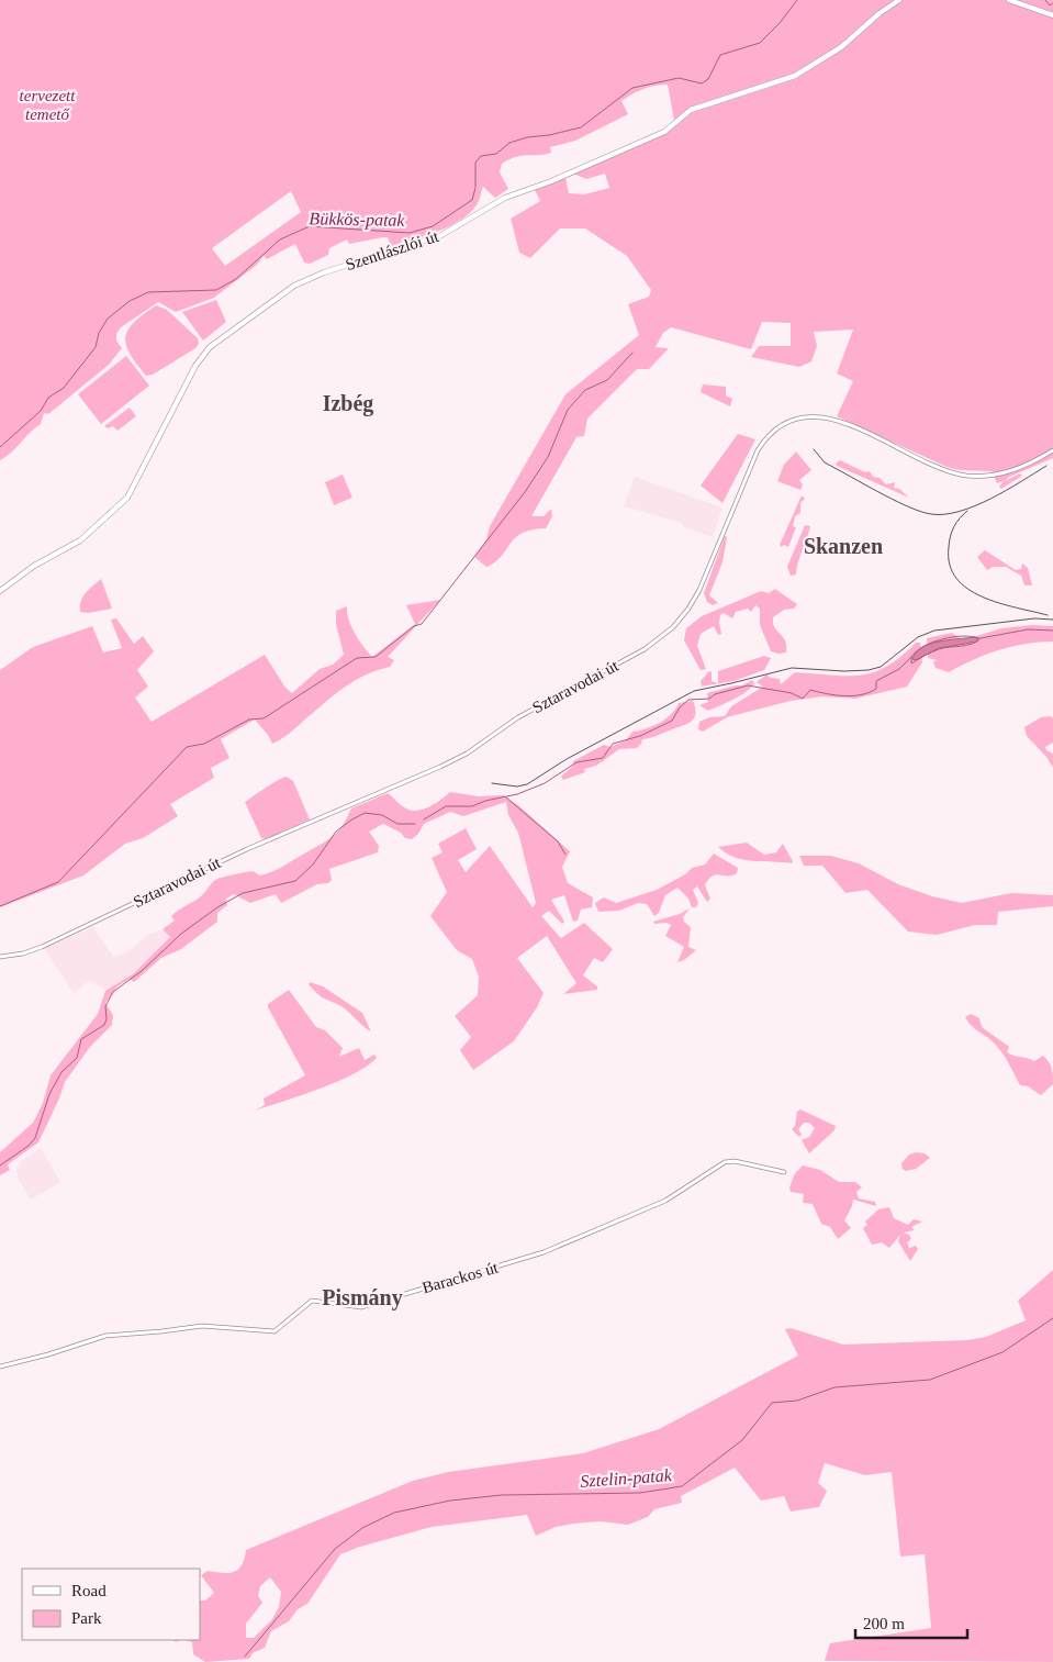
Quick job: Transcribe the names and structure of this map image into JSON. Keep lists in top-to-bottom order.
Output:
{
  "streets": {
    "main road": ["Szentlászlói út"],
    "street": ["Sztaravodai út", "Barackos út"]
  },
  "districts": ["Izbég", "Skanzen", "Pismány"],
  "water": ["Bükkös-patak", "Sztelin-patak"],
  "parks": ["tervezett temető"],
  "legend": ["Road", "Park"],
  "scale_bar": "200 m"
}
